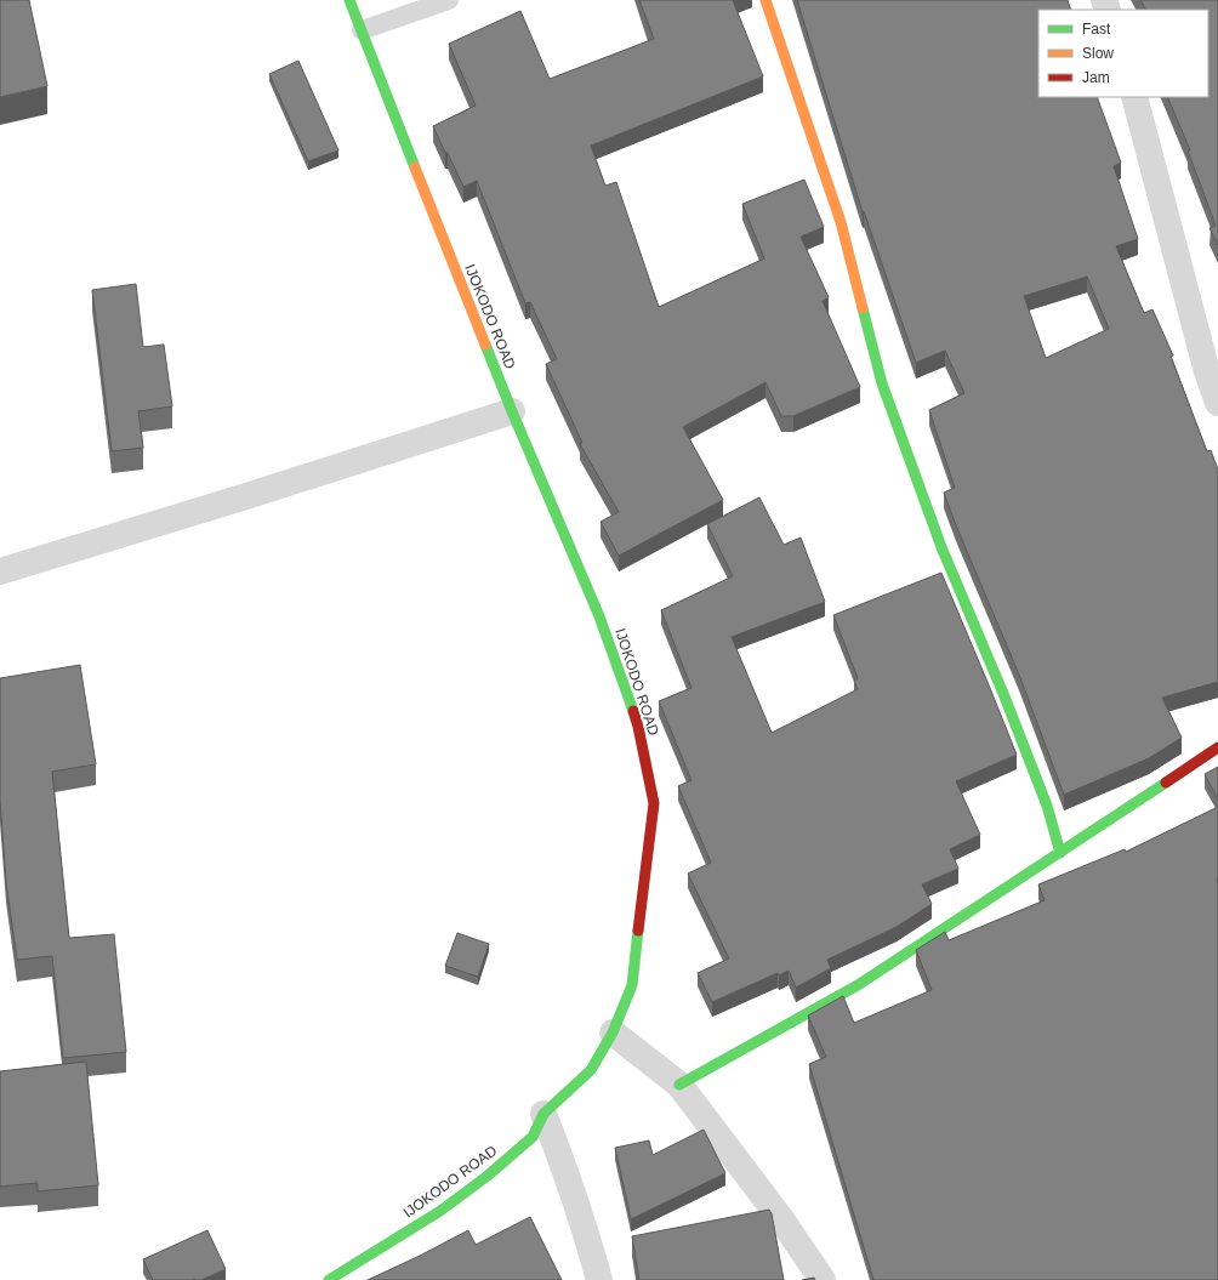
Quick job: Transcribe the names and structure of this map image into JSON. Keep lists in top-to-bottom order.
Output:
{
  "streets": {
    "street": ["IJOKODO ROAD"]
  },
  "legend": ["Fast", "Slow", "Jam"]
}
